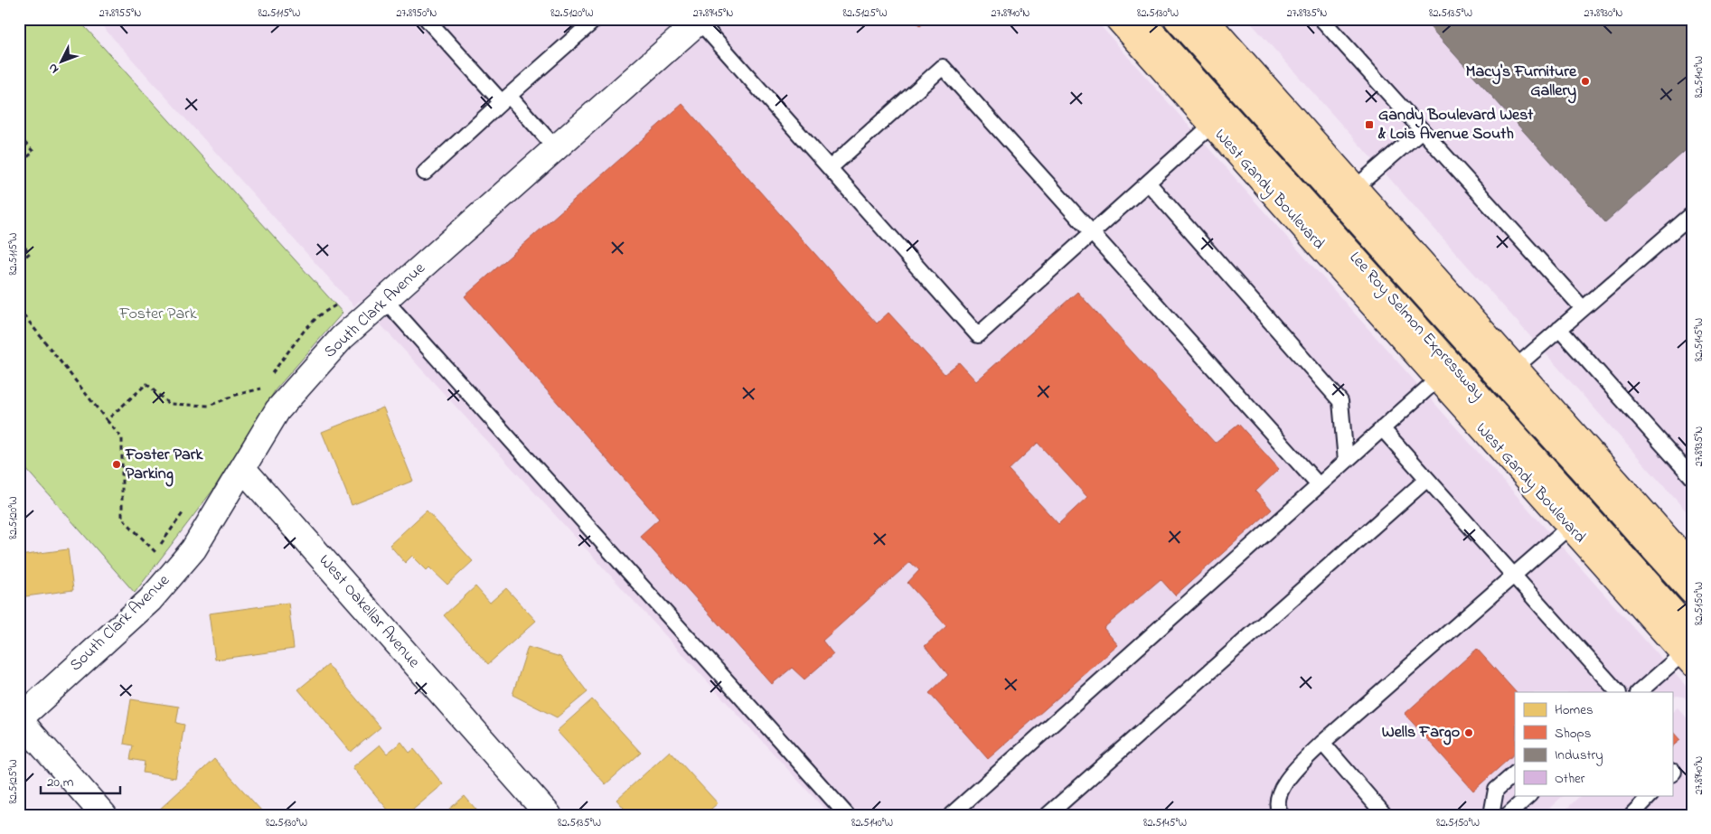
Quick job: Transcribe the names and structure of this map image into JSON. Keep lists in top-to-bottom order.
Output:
{
  "streets": {
    "main road": ["West Gandy Boulevard", "Lee Roy Selmon Expressway"],
    "street": ["South Clark Avenue", "West Oakellar Avenue"]
  },
  "crossings": [
    ["West Gandy Boulevard", "Lee Roy Selmon Expressway"],
    ["South Clark Avenue", "West Oakellar Avenue"]
  ],
  "parks": ["Foster Park"],
  "places": {
    "other": ["Macy's Furniture Gallery", "Foster Park Parking", "Wells Fargo"],
    "transit": ["Gandy Boulevard West & Lois Avenue South"]
  },
  "legend": [
    "Homes",
    "Shops",
    "Industry",
    "Other"
  ],
  "scale_bar": "20 m",
  "north": "bottom left",
  "coordinates": [
    "27.8955°N",
    "82.5115°W",
    "27.8950°N",
    "82.5120°W",
    "27.8945°N",
    "82.5125°W",
    "27.8940°N",
    "82.5130°W",
    "27.8935°N",
    "82.5135°W",
    "27.8930°N",
    "82.5140°W",
    "82.5145°W",
    "82.5150°W"
  ]
}
